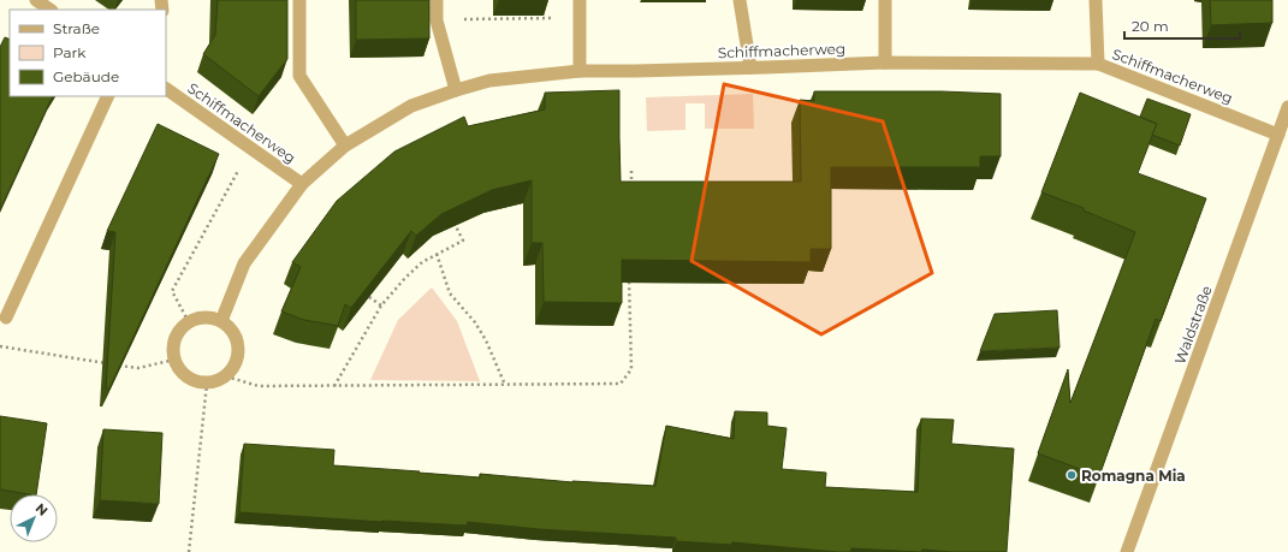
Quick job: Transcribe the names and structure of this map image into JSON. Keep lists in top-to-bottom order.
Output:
{
  "streets": {
    "street": ["Schiffmacherweg", "Waldstraße"]
  },
  "crossings": [
    ["Schiffmacherweg", "Waldstraße"]
  ],
  "places": ["Romagna Mia"],
  "legend": ["Straße", "Park", "Gebäude"],
  "scale_bar": "20 m",
  "north": "top right"
}
